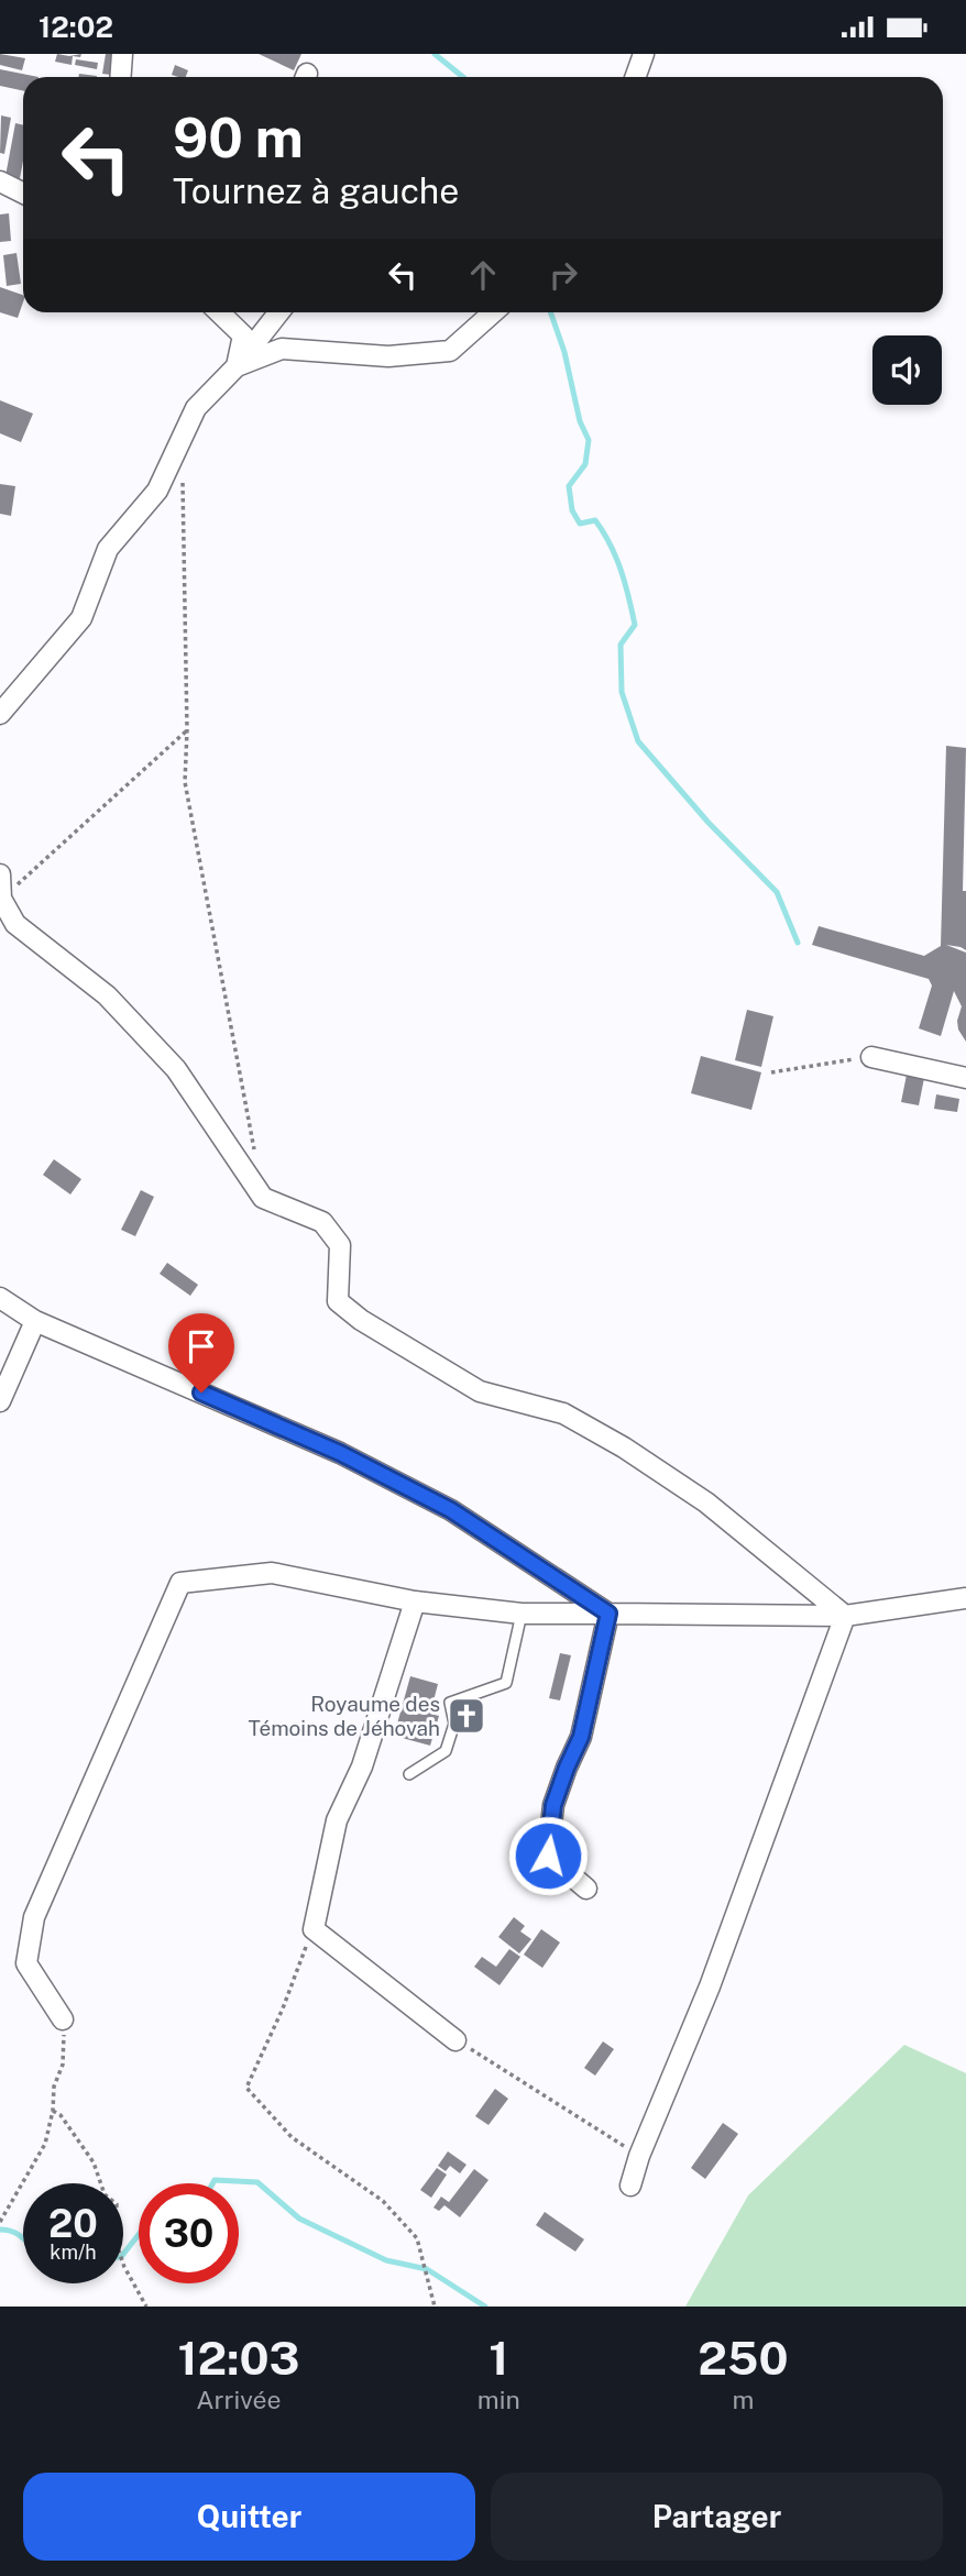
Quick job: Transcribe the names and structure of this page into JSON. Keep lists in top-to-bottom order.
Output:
{
  "places": {
    "church": ["Royaume des Témoins de Jéhovah"]
  },
  "page": {
    "status": "12:02",
    "turn": ["90 m", "Tournez à gauche"],
    "speed": "20 km/h",
    "limit": "30",
    "eta": [
      "12:03",
      "Arrivée",
      "1",
      "min",
      "250",
      "m"
    ],
    "buttons": ["Quitter", "Partager"]
  }
}
